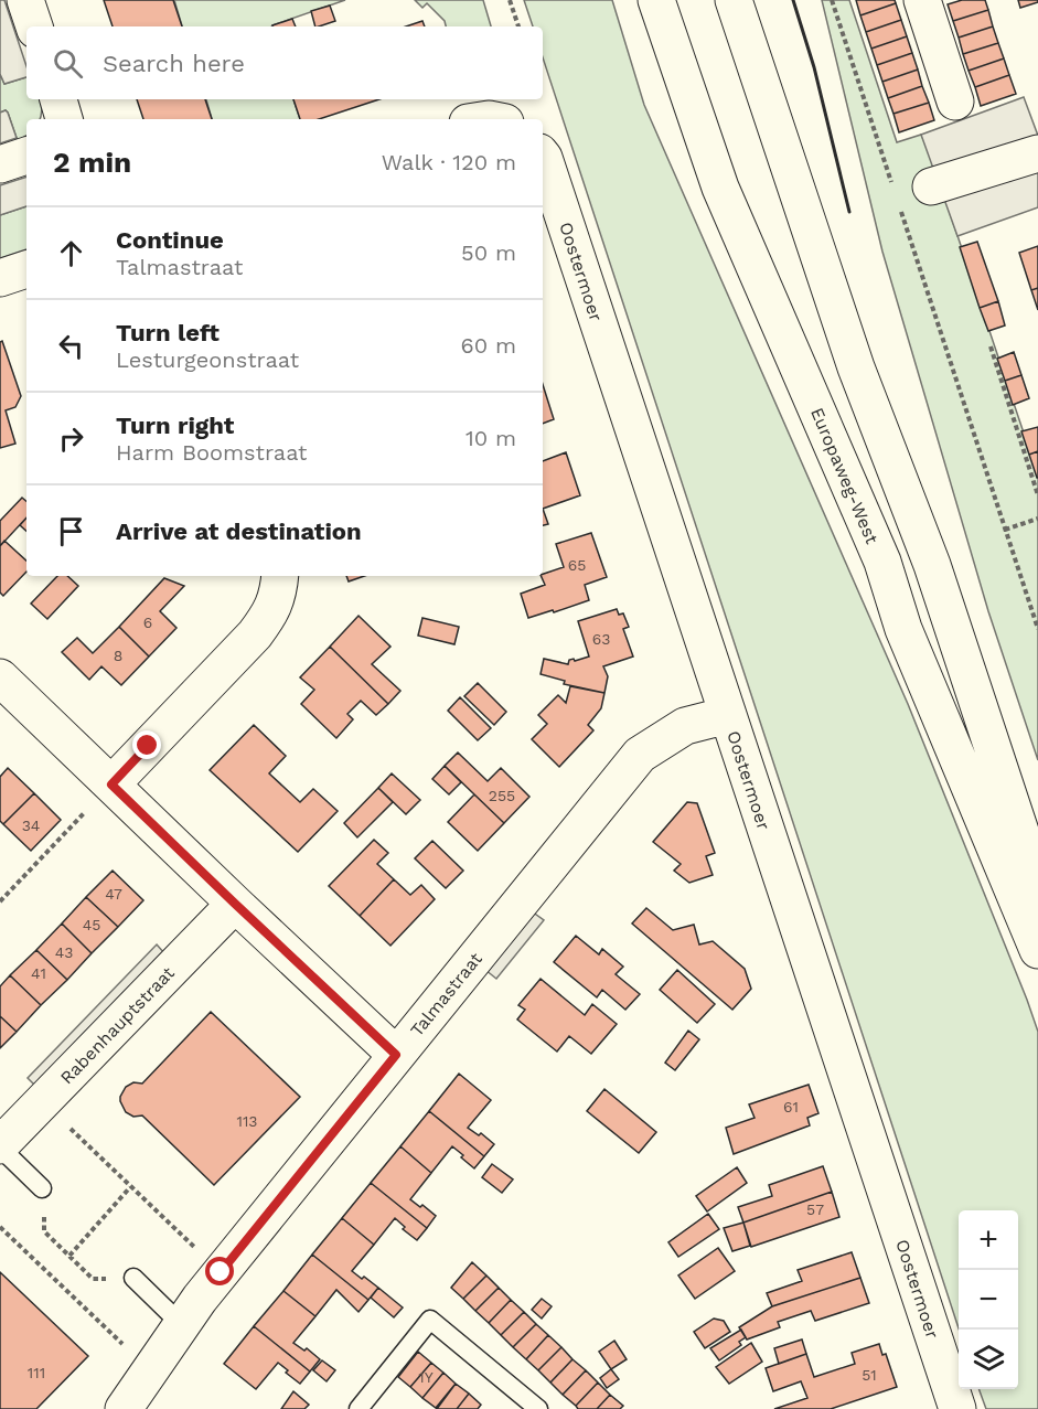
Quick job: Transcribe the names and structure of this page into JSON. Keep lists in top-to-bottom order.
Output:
{
  "streets": {
    "street": [
      "Oostermoer",
      "Europaweg-West",
      "Talmastraat",
      "Rabenhauptstraat"
    ]
  },
  "crossings": [
    ["Oostermoer", "Talmastraat"]
  ],
  "house_numbers": [
    "65",
    "6",
    "63",
    "8",
    "255",
    "34",
    "47",
    "45",
    "43",
    "41",
    "61",
    "113",
    "57",
    "111",
    "51",
    "1Y"
  ],
  "page": {
    "search": "Search here",
    "heading": ["2 min", "Walk · 120 m"],
    "list": [
      ["Continue", "Talmastraat", "50 m"],
      ["Turn left", "Lesturgeonstraat", "60 m"],
      ["Turn right", "Harm Boomstraat", "10 m"],
      "Arrive at destination"
    ],
    "map_buttons": ["+", "−"]
  }
}
